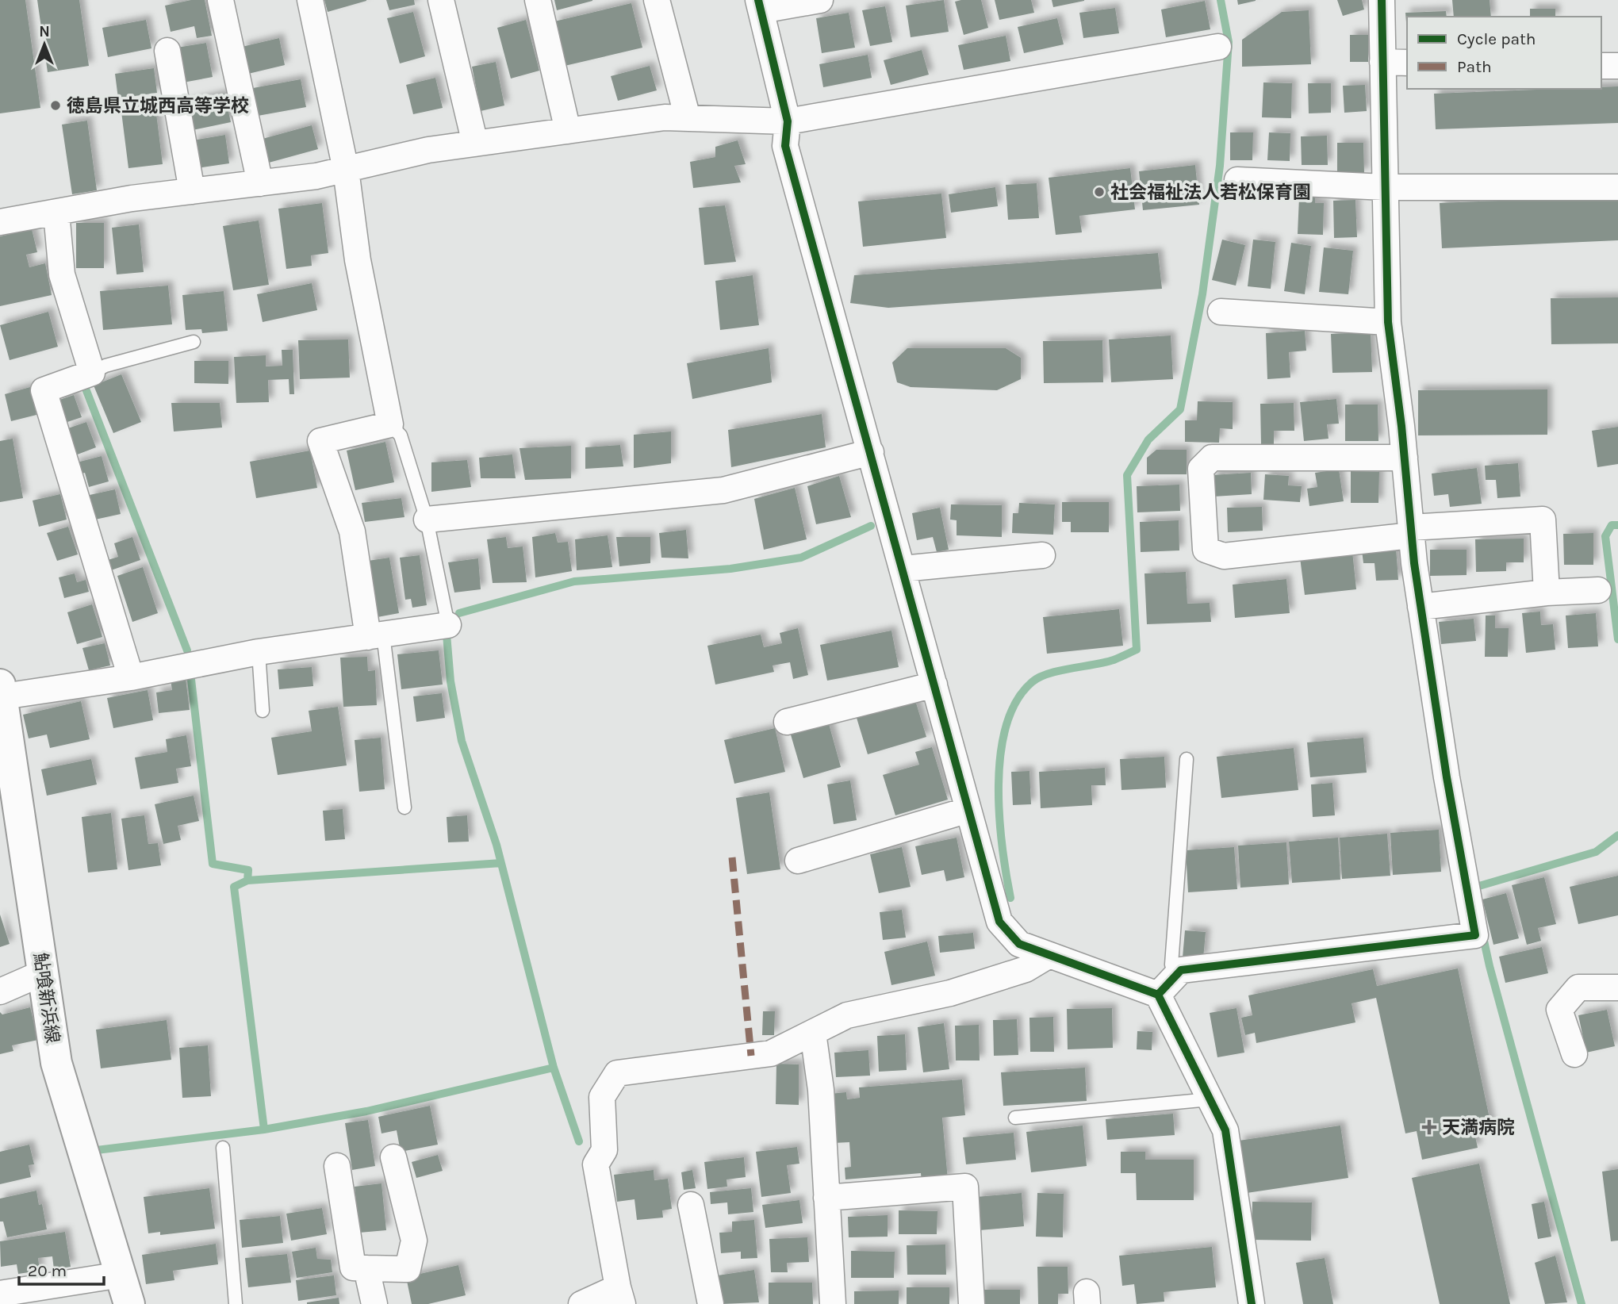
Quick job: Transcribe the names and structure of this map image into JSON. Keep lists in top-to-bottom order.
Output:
{
  "streets": {
    "main road": ["鮎喰新浜線"]
  },
  "places": {
    "other": ["徳島県立城西高等学校", "社会福祉法人若松保育園"],
    "health": ["天満病院"]
  },
  "legend": ["Cycle path", "Path"],
  "scale_bar": "20 m",
  "north": "top"
}
